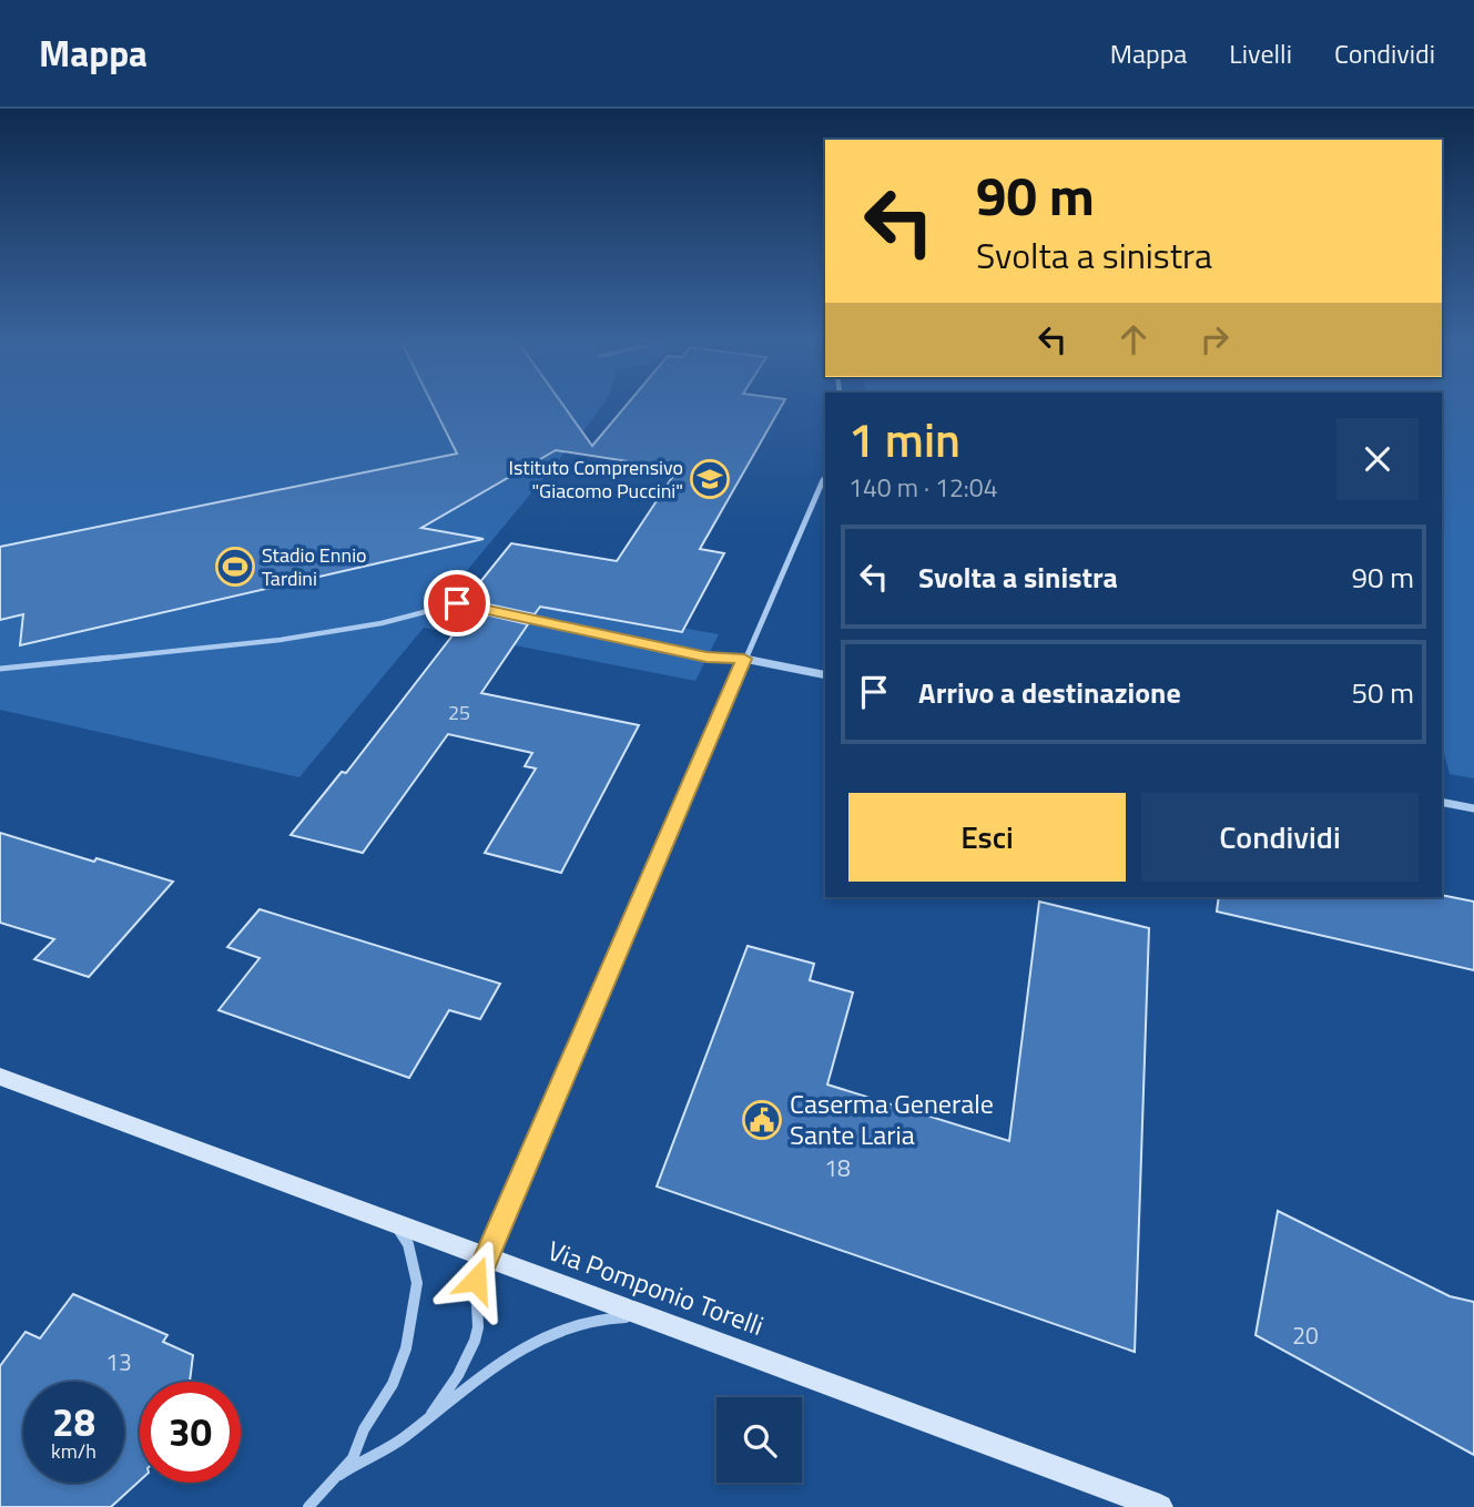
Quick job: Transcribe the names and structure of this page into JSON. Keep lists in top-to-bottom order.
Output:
{
  "streets": {
    "main road": ["Via Pomponio Torelli"]
  },
  "places": {
    "school or university": ["Istituto Comprensivo \"Giacomo Puccini\""],
    "sports": ["Stadio Ennio Tardini"],
    "public building": ["Caserma Generale Sante Laria"]
  },
  "house_numbers": [
    "25",
    "18",
    "20",
    "13"
  ],
  "page": {
    "header": "Mappa",
    "nav": ["Mappa", "Livelli", "Condividi"],
    "turn": ["90 m", "Svolta a sinistra"],
    "heading": ["1 min", "140 m · 12:04"],
    "list": [
      {
        "name": "Svolta a sinistra",
        "value": "90 m"
      },
      {
        "name": "Arrivo a destinazione",
        "value": "50 m"
      }
    ],
    "buttons": ["Esci", "Condividi"],
    "speed": "28 km/h",
    "limit": "30"
  }
}
